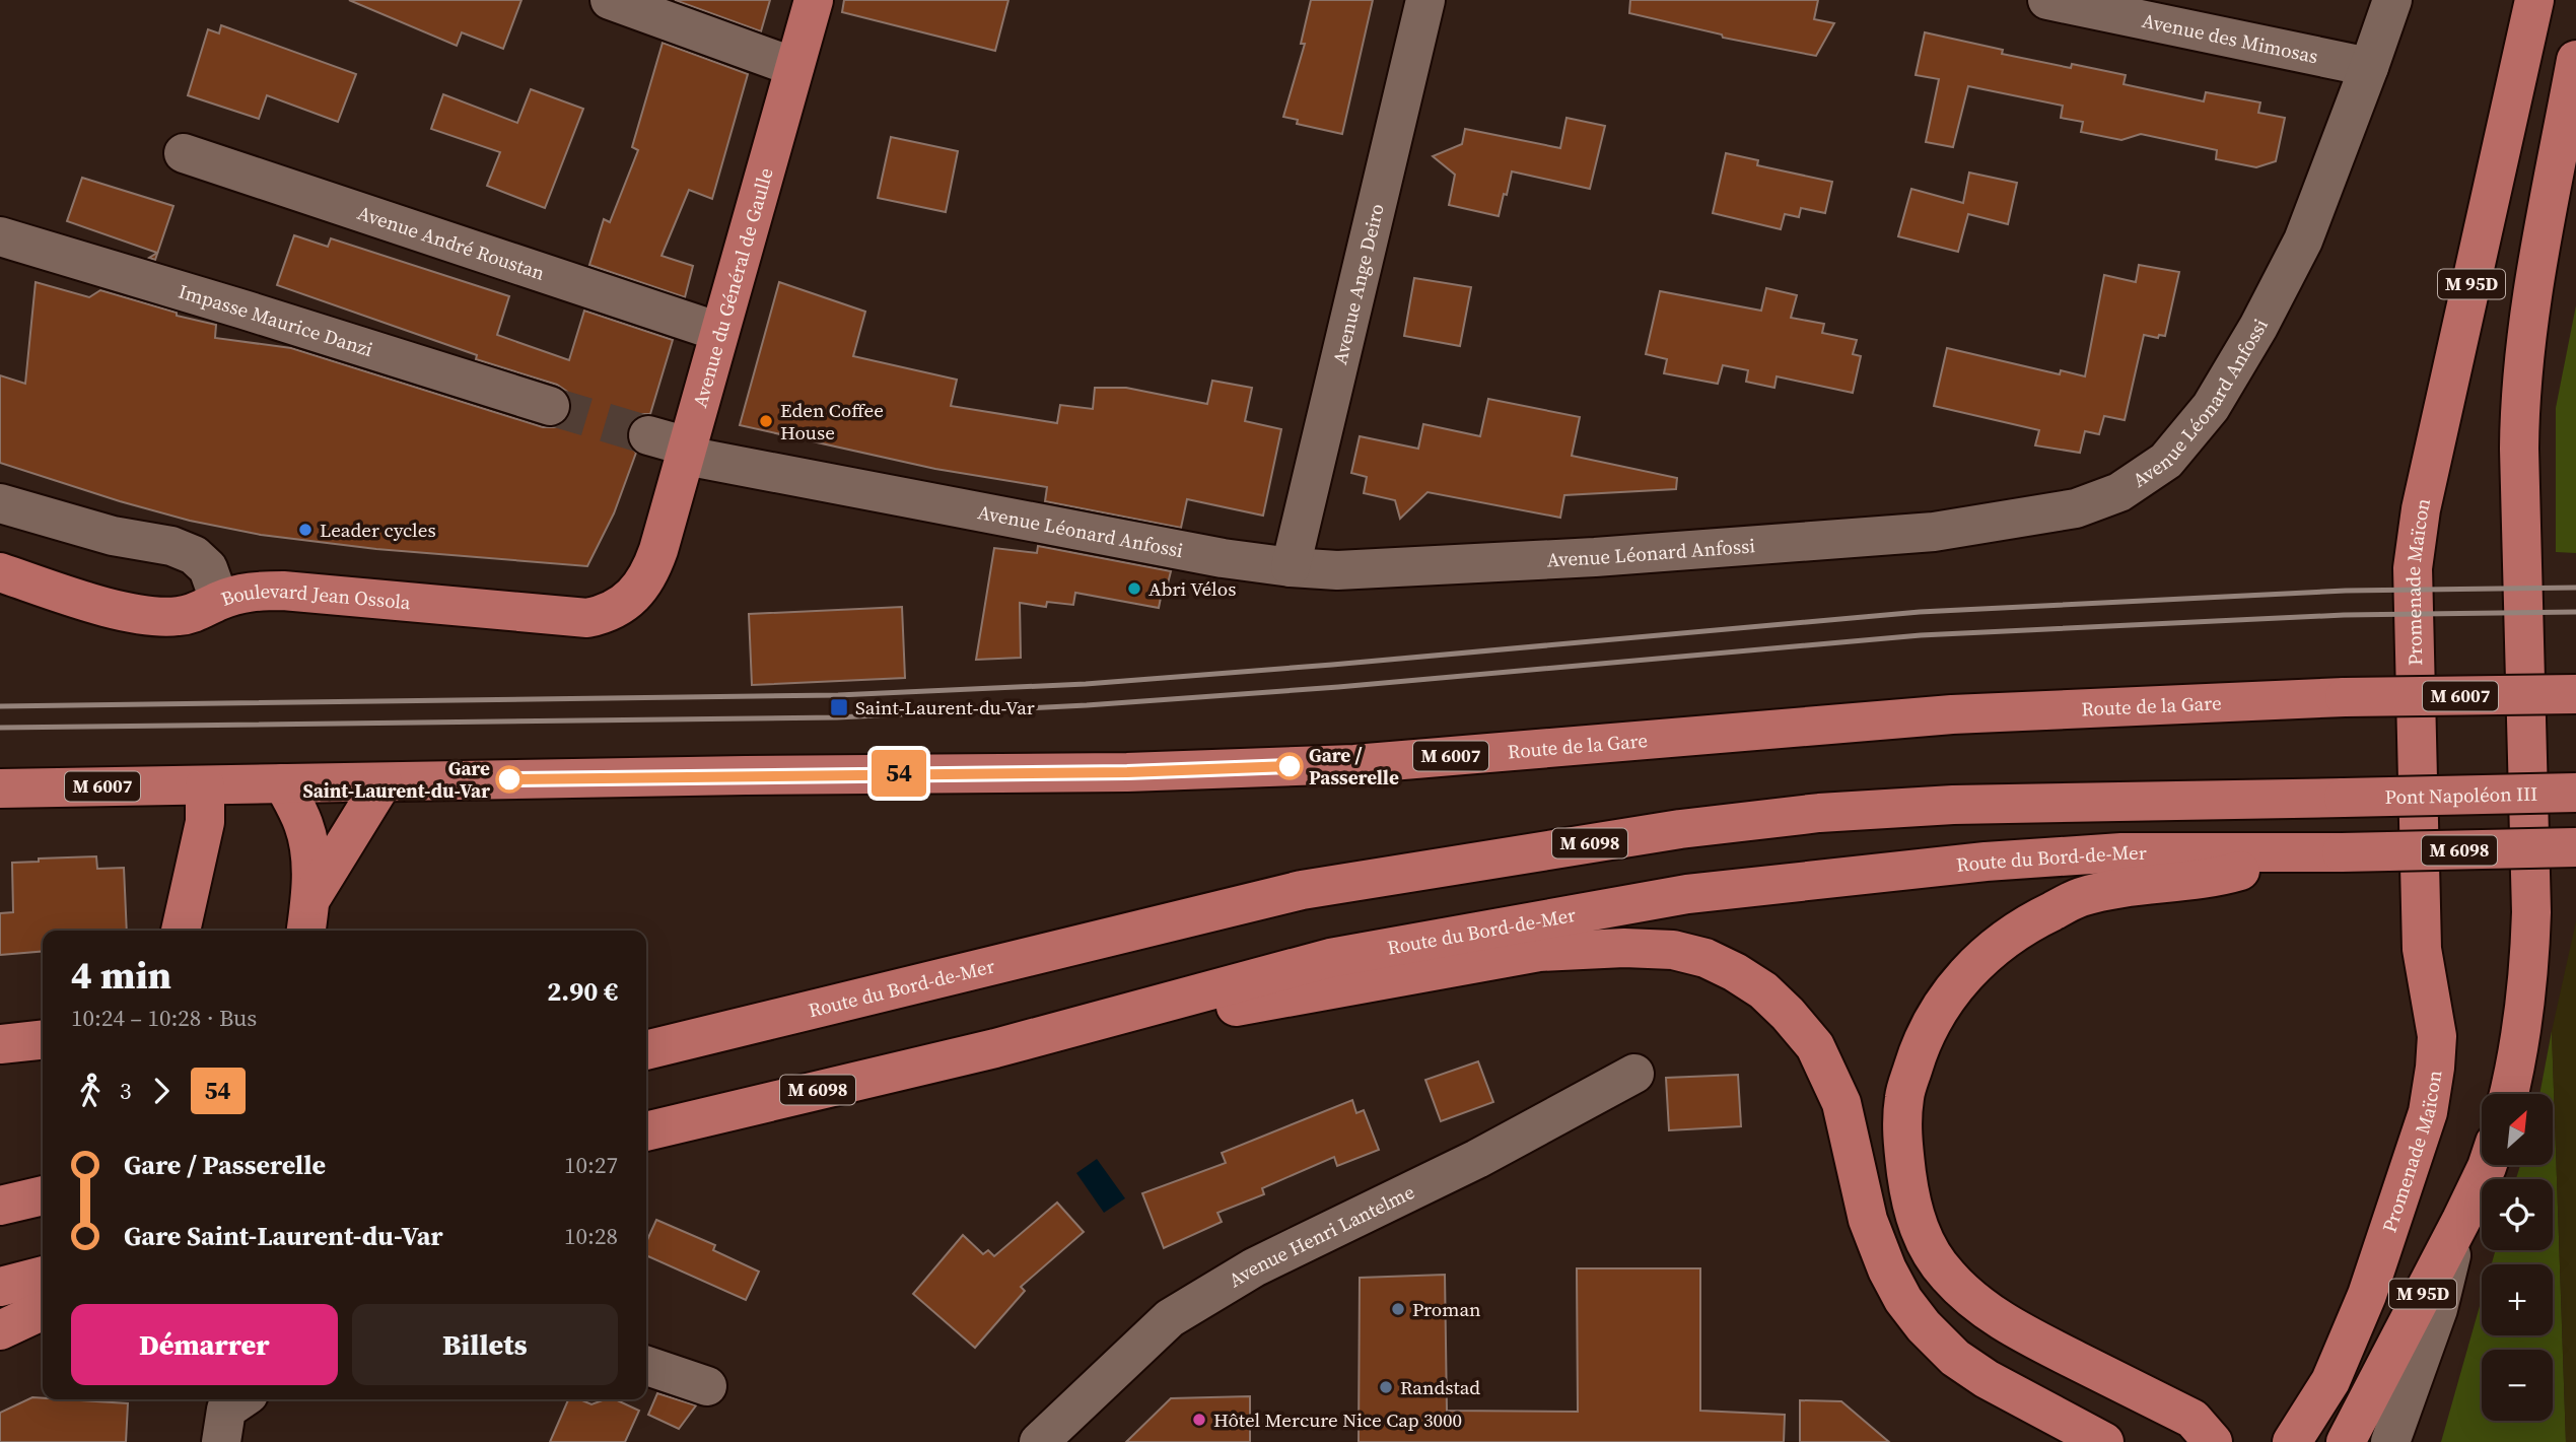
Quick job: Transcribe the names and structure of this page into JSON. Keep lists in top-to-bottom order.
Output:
{
  "streets": {
    "main road": [
      "M 95D",
      "Avenue du Général de Gaulle",
      "Promenade Maïcon",
      "Boulevard Jean Ossola",
      "M 6007",
      "Route de la Gare",
      "Pont Napoléon III",
      "M 6098",
      "Route du Bord-de-Mer"
    ],
    "street": [
      "Avenue des Mimosas",
      "Avenue André Roustan",
      "Avenue Ange Deiro",
      "Impasse Maurice Danzi",
      "Avenue Léonard Anfossi",
      "Avenue Henri Lantelme"
    ]
  },
  "crossings": [
    ["Avenue des Mimosas", "Avenue Léonard Anfossi"],
    ["Avenue André Roustan", "Avenue du Général de Gaulle"],
    ["Avenue Ange Deiro", "Avenue Léonard Anfossi"],
    ["Avenue du Général de Gaulle", "Avenue Léonard Anfossi"],
    ["Avenue du Général de Gaulle", "Boulevard Jean Ossola"],
    ["Pont Napoléon III", "Route du Bord-de-Mer"]
  ],
  "places": {
    "other": [
      "Eden Coffee House",
      "Leader cycles",
      "Abri Vélos",
      "Gare / Passerelle",
      "Gare Saint-Laurent-du-Var",
      "Proman",
      "Randstad",
      "Hôtel Mercure Nice Cap 3000"
    ],
    "transit": ["Saint-Laurent-du-Var"]
  },
  "lines": ["bus line 54"],
  "north": "top right",
  "page": {
    "on_map": "54",
    "heading": ["4 min", "10:24 – 10:28 · Bus", "2.90 €"],
    "legs": ["3", "54"],
    "map_buttons": ["+", "−"],
    "list": [
      {
        "name": "Gare / Passerelle",
        "value": "10:27"
      },
      {
        "name": "Gare Saint-Laurent-du-Var",
        "value": "10:28"
      }
    ],
    "buttons": ["Démarrer", "Billets"]
  }
}
